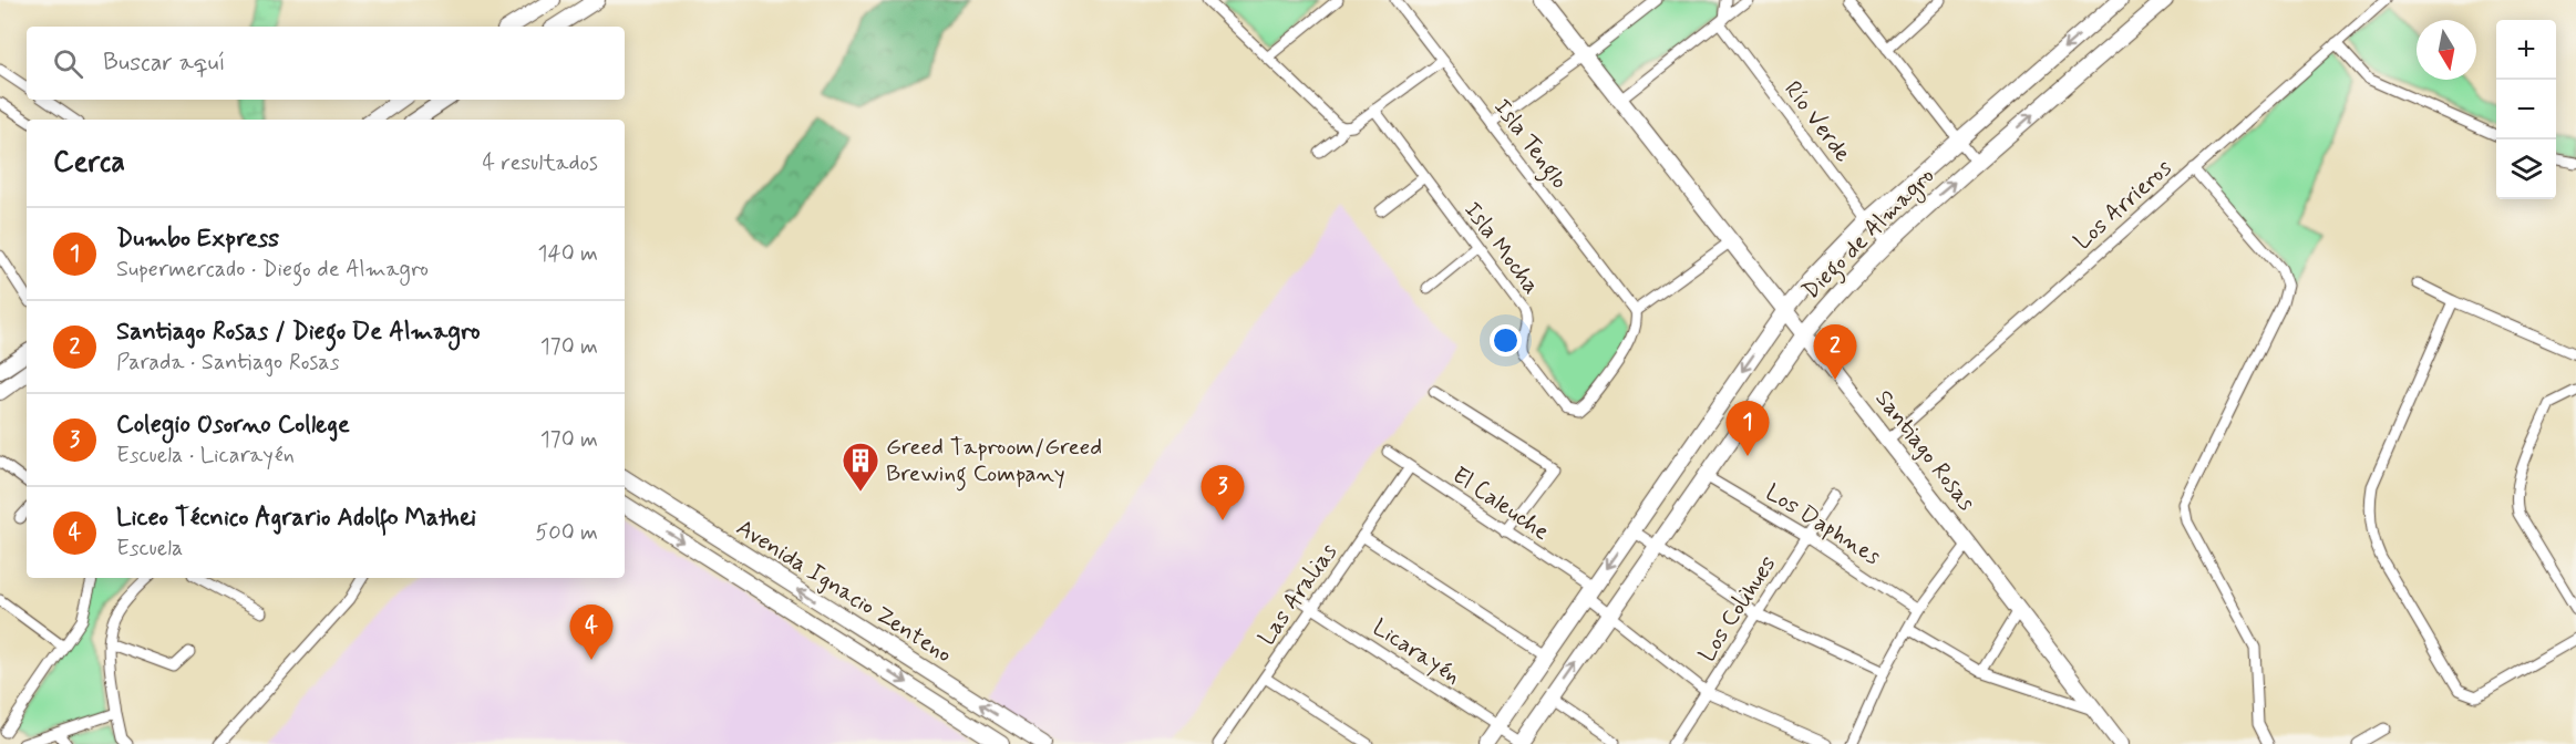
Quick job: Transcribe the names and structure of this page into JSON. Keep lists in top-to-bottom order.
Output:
{
  "streets": {
    "main road": ["Diego de Almagro", "Santiago Rosas", "Avenida Ignacio Zenteno"],
    "street": [
      "Río Verde",
      "Isla Tenglo",
      "Los Arrieros",
      "Isla Mocha",
      "El Caleuche",
      "Los Daphnes",
      "Las Aralias",
      "Los Colihues",
      "Licarayén"
    ]
  },
  "crossings": [
    ["Río Verde", "Diego de Almagro"],
    ["Isla Tenglo", "Isla Mocha"],
    ["Los Arrieros", "Santiago Rosas"],
    ["Diego de Almagro", "Santiago Rosas"],
    ["Diego de Almagro", "El Caleuche"],
    ["Diego de Almagro", "Los Daphnes"],
    ["Diego de Almagro", "Licarayén"],
    ["El Caleuche", "Las Aralias"],
    ["El Caleuche", "Los Colihues"],
    ["Los Daphnes", "Los Colihues"],
    ["Las Aralias", "Licarayén"]
  ],
  "places": {
    "building": ["Greed Taproom/Greed Brewing Company"]
  },
  "north": "bottom",
  "page": {
    "map_buttons": ["+", "−"],
    "search": "Buscar aquí",
    "heading": ["Cerca", "4 resultados"],
    "list": [
      {
        "mark": "1",
        "name": "Dumbo Express",
        "note": "Supermercado · Diego de Almagro",
        "value": "140 m"
      },
      {
        "mark": "2",
        "name": "Santiago Rosas / Diego De Almagro",
        "note": "Parada · Santiago Rosas",
        "value": "170 m"
      },
      {
        "mark": "3",
        "name": "Colegio Osorno College",
        "note": "Escuela · Licarayén",
        "value": "170 m"
      },
      {
        "mark": "4",
        "name": "Liceo Técnico Agrario Adolfo Mathei",
        "note": "Escuela",
        "value": "500 m"
      }
    ],
    "pins": [
      "2",
      "1",
      "3",
      "4"
    ]
  }
}
